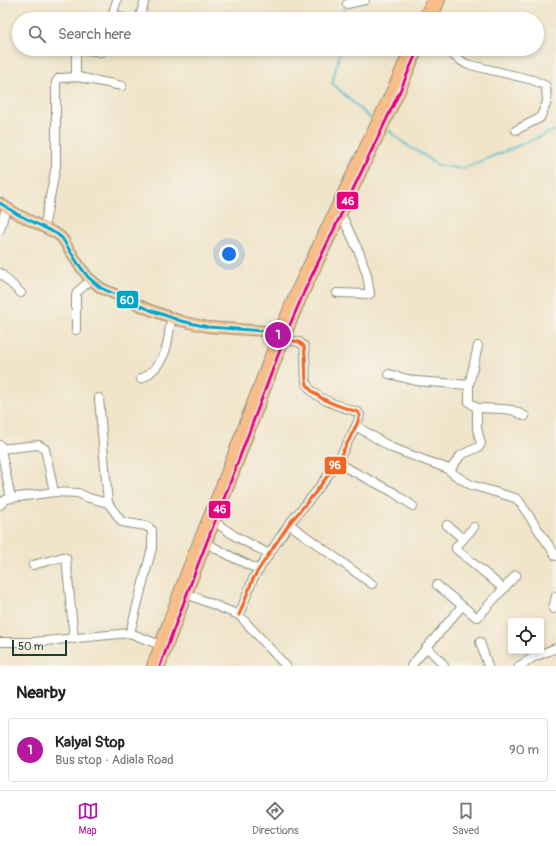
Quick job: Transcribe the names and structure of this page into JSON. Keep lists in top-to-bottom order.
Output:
{
  "lines": ["transit line 46", "transit line 60", "transit line 96"],
  "scale_bar": "50 m",
  "page": {
    "search": "Search here",
    "pins": "1",
    "scale": "50 m",
    "heading": "Nearby",
    "list": [
      {
        "mark": "1",
        "name": "Kalyal Stop",
        "note": "Bus stop · Adiala Road",
        "value": "90 m"
      }
    ],
    "nav": ["Map", "Directions", "Saved"]
  }
}
